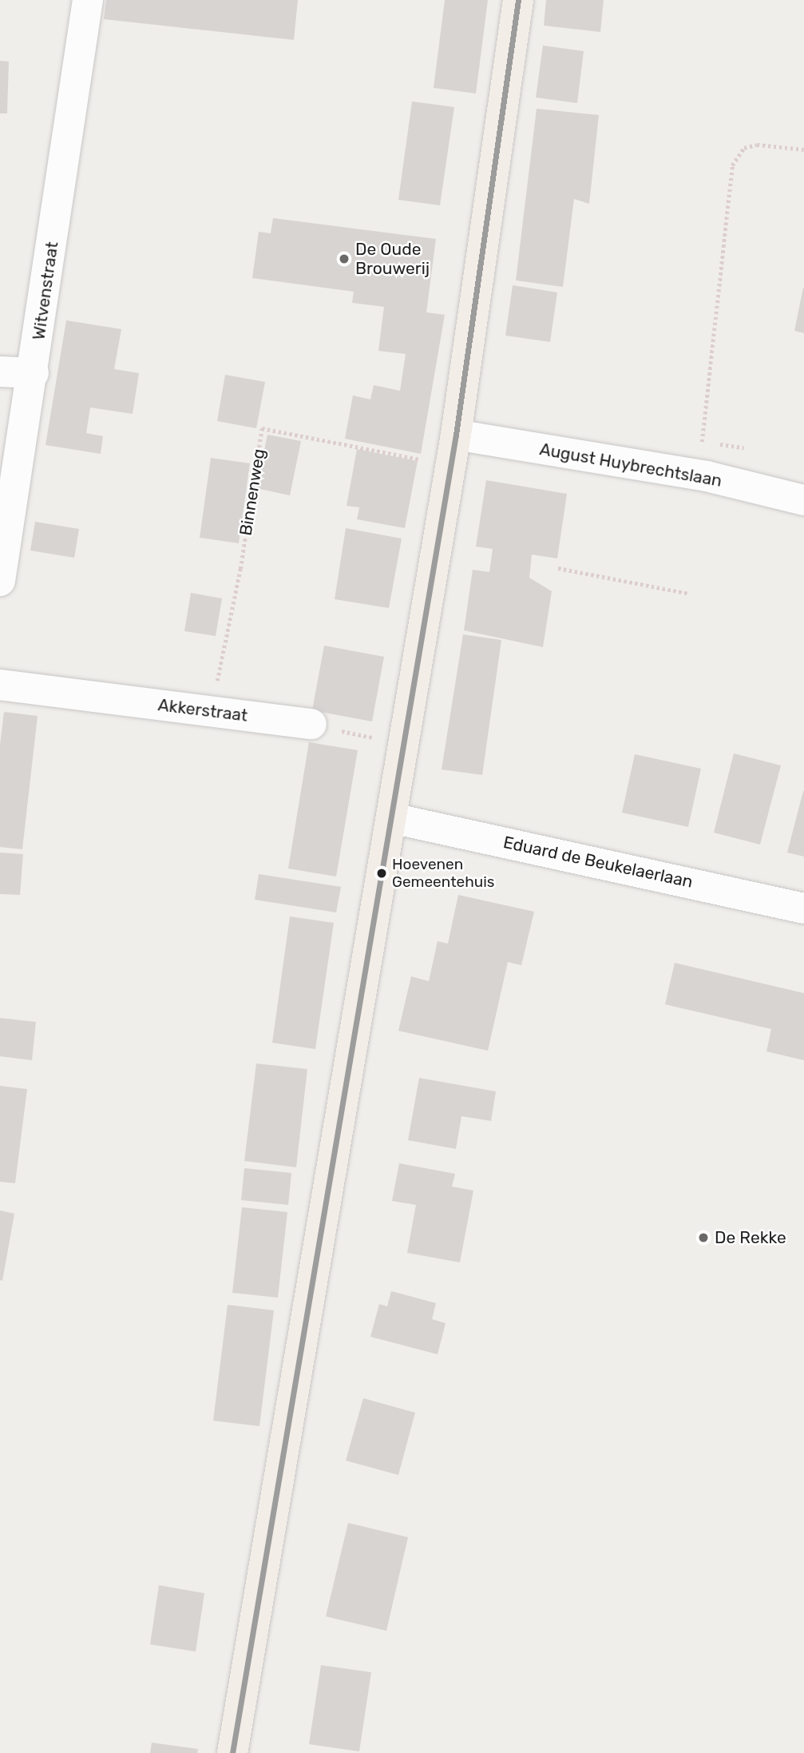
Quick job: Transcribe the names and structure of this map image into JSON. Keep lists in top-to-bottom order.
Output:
{
  "streets": {
    "street": [
      "Witvenstraat",
      "August Huybrechtslaan",
      "Akkerstraat",
      "Eduard de Beukelaerlaan"
    ],
    "path": ["Binnenweg"]
  },
  "crossings": [
    ["Binnenweg", "Akkerstraat"]
  ],
  "places": ["De Oude Brouwerij", "Hoevenen Gemeentehuis", "De Rekke"]
}
